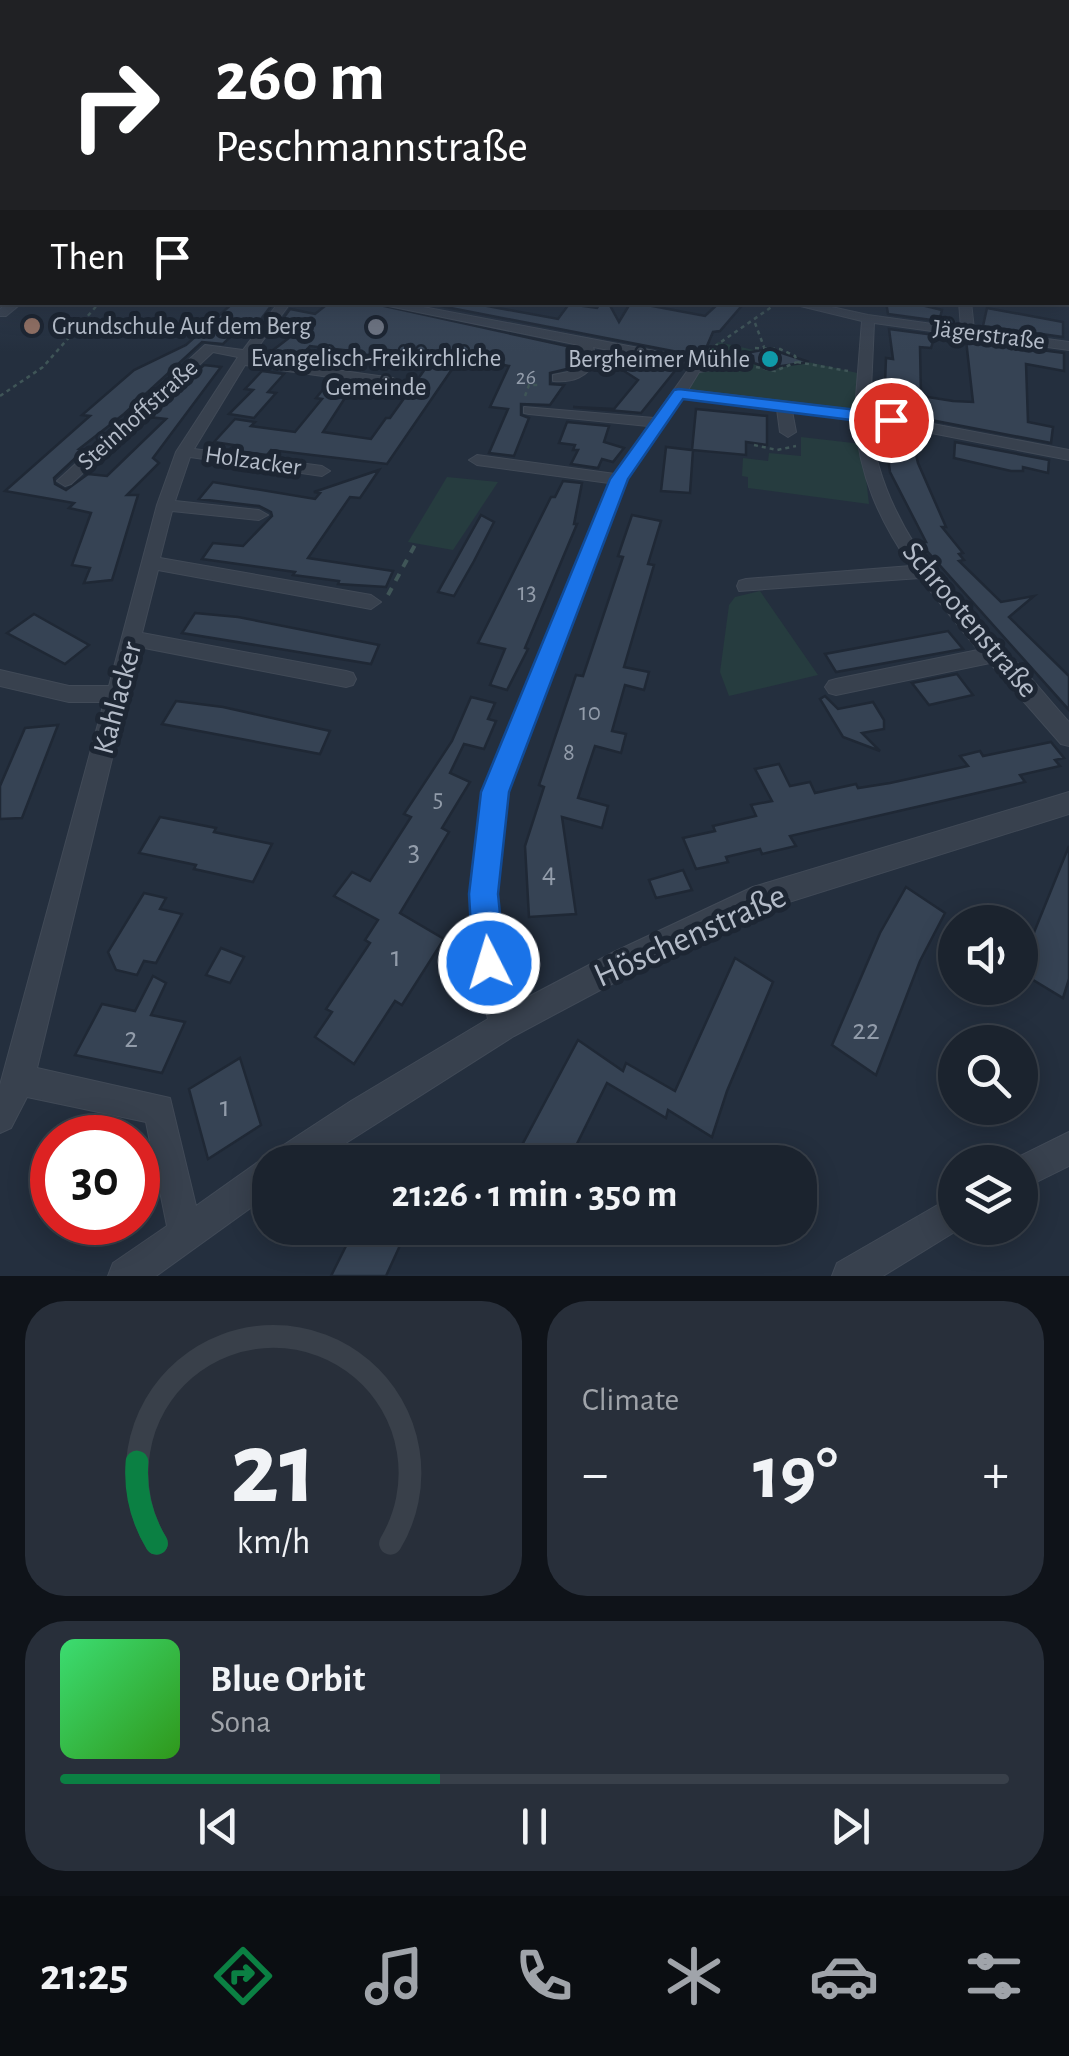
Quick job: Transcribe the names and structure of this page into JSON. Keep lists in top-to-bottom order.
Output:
{
  "streets": {
    "street": [
      "Jägerstraße",
      "Steinhoffstraße",
      "Holzacker",
      "Schrootenstraße",
      "Kahlacker",
      "Höschenstraße"
    ]
  },
  "crossings": [
    ["Jägerstraße", "Schrootenstraße"],
    ["Steinhoffstraße", "Kahlacker"],
    ["Holzacker", "Kahlacker"]
  ],
  "places": ["Grundschule Auf dem Berg", "Evangelisch-Freikirchliche Gemeinde", "Bergheimer Mühle"],
  "house_numbers": [
    "26",
    "13",
    "10",
    "8",
    "5",
    "3",
    "4",
    "1",
    "22",
    "2",
    "1"
  ],
  "page": {
    "turn": ["260 m", "Peschmannstraße"],
    "then": "Then",
    "limit": "30",
    "trip": "21:26 · 1 min · 350 m",
    "tile": "Climate",
    "heat": ["−", "19°", "+"],
    "song": ["Blue Orbit", "Sona"],
    "tabs": "21:25",
    "gauge": ["21", "km/h"]
  }
}
